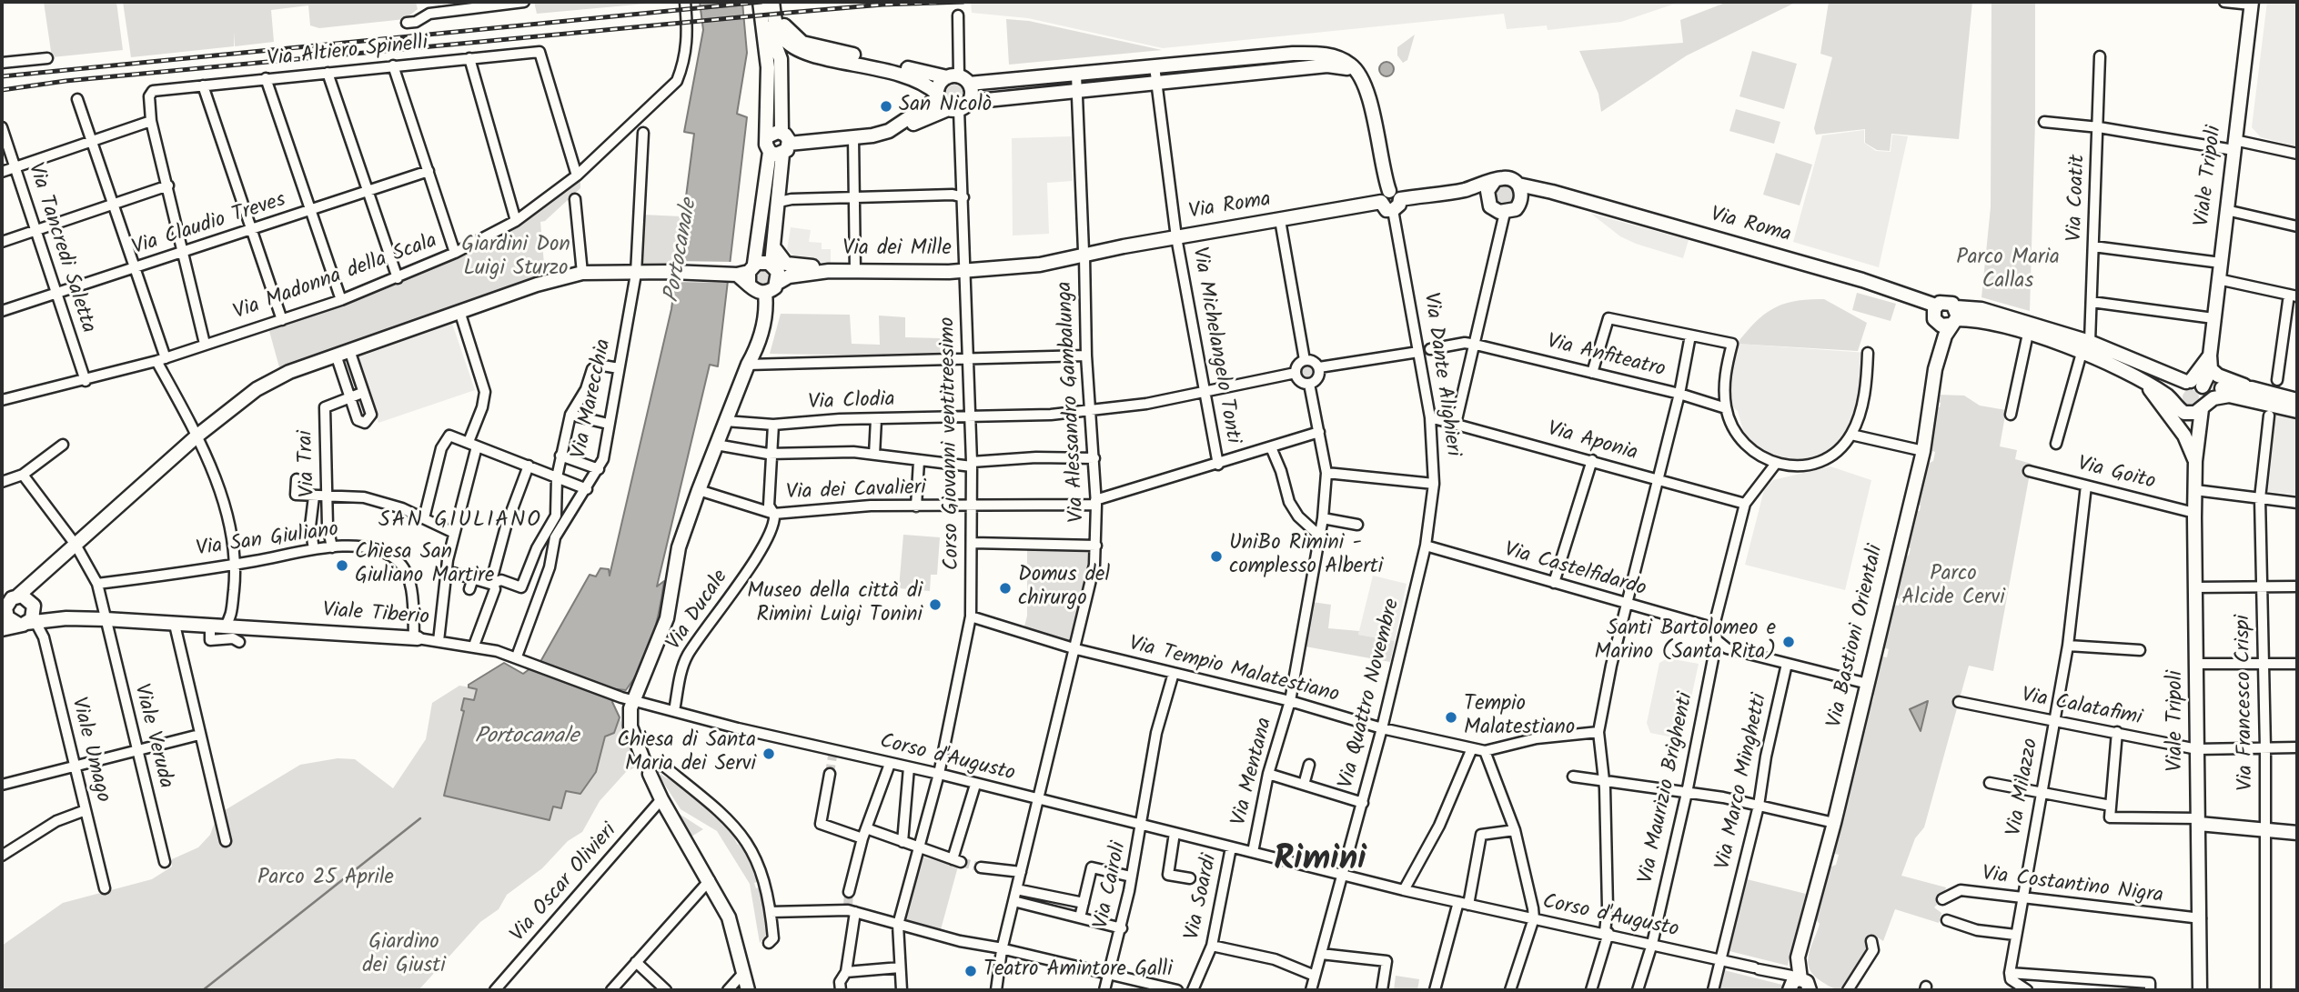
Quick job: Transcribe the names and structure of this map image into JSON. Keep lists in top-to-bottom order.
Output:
{
  "streets": {
    "street": [
      "Via Altiero Spinelli",
      "Viale Tripoli",
      "Via Coatit",
      "Via Roma",
      "Via Claudio Treves",
      "Via Tancredi Saletta",
      "Via dei Mille",
      "Via Madonna della Scala",
      "Via Michelangelo Tonti",
      "Via Anfiteatro",
      "Via Dante Alighieri",
      "Via Marecchia",
      "Via Alessandro Gambalunga",
      "Via Clodia",
      "Via Aponia",
      "Corso Giovanni ventitreesimo",
      "Via Trai",
      "Via Goito",
      "Via dei Cavalieri",
      "Via San Giuliano",
      "Via Castelfidardo",
      "Via Ducale",
      "Viale Tiberio",
      "Via Bastioni Orientali",
      "Via Tempio Malatestiano",
      "Via Quattro Novembre",
      "Via Francesco Crispi",
      "Via Calatafimi",
      "Viale Veruda",
      "Viale Umago",
      "Corso d'Augusto",
      "Via Mentana",
      "Via Marco Minghetti",
      "Via Milazzo",
      "Via Maurizio Brighenti",
      "Via Oscar Olivieri",
      "Via Cairoli",
      "Via Costantino Nigra",
      "Via Soardi"
    ]
  },
  "crossings": [
    ["Via Altiero Spinelli", "Via Madonna della Scala"],
    ["Viale Tripoli", "Via Goito"],
    ["Viale Tripoli", "Via Calatafimi"],
    ["Viale Tripoli", "Via Costantino Nigra"],
    ["Via Roma", "Via dei Mille"],
    ["Via Roma", "Via Michelangelo Tonti"],
    ["Via Roma", "Via Dante Alighieri"],
    ["Via Roma", "Via Alessandro Gambalunga"],
    ["Via Roma", "Corso Giovanni ventitreesimo"],
    ["Via Roma", "Via Bastioni Orientali"],
    ["Via Claudio Treves", "Via Tancredi Saletta"],
    ["Via Tancredi Saletta", "Via Madonna della Scala"],
    ["Via dei Mille", "Corso Giovanni ventitreesimo"],
    ["Via Madonna della Scala", "Via Marecchia"],
    ["Via Michelangelo Tonti", "Via Clodia"],
    ["Via Michelangelo Tonti", "Via dei Cavalieri"],
    ["Via Dante Alighieri", "Via Aponia"],
    ["Via Dante Alighieri", "Via Castelfidardo"],
    ["Via Dante Alighieri", "Via Quattro Novembre"],
    ["Via Marecchia", "Viale Tiberio"],
    ["Via Alessandro Gambalunga", "Via Clodia"],
    ["Via Alessandro Gambalunga", "Via dei Cavalieri"],
    ["Via Alessandro Gambalunga", "Via Tempio Malatestiano"],
    ["Via Clodia", "Corso Giovanni ventitreesimo"],
    ["Via Clodia", "Via Mentana"],
    ["Via Aponia", "Via Maurizio Brighenti"],
    ["Corso Giovanni ventitreesimo", "Via dei Cavalieri"],
    ["Corso Giovanni ventitreesimo", "Via Tempio Malatestiano"],
    ["Corso Giovanni ventitreesimo", "Corso d'Augusto"],
    ["Via Trai", "Via San Giuliano"],
    ["Via Goito", "Via Milazzo"],
    ["Via dei Cavalieri", "Via Ducale"],
    ["Via dei Cavalieri", "Via Mentana"],
    ["Via San Giuliano", "Viale Tiberio"],
    ["Via San Giuliano", "Viale Veruda"],
    ["Via Castelfidardo", "Via Bastioni Orientali"],
    ["Via Castelfidardo", "Via Quattro Novembre"],
    ["Via Castelfidardo", "Via Marco Minghetti"],
    ["Via Castelfidardo", "Via Maurizio Brighenti"],
    ["Via Ducale", "Corso d'Augusto"],
    ["Viale Tiberio", "Viale Veruda"],
    ["Viale Tiberio", "Viale Umago"],
    ["Viale Tiberio", "Corso d'Augusto"],
    ["Via Bastioni Orientali", "Corso d'Augusto"],
    ["Via Tempio Malatestiano", "Via Quattro Novembre"],
    ["Via Tempio Malatestiano", "Via Mentana"],
    ["Via Tempio Malatestiano", "Via Cairoli"],
    ["Via Quattro Novembre", "Corso d'Augusto"],
    ["Via Francesco Crispi", "Via Calatafimi"],
    ["Via Calatafimi", "Via Milazzo"],
    ["Corso d'Augusto", "Via Mentana"],
    ["Corso d'Augusto", "Via Marco Minghetti"],
    ["Corso d'Augusto", "Via Maurizio Brighenti"],
    ["Corso d'Augusto", "Via Cairoli"],
    ["Corso d'Augusto", "Via Soardi"],
    ["Via Milazzo", "Via Costantino Nigra"]
  ],
  "districts": ["SAN GIULIANO", "Rimini"],
  "water": ["Portocanale"],
  "parks": [
    "Giardini Don Luigi Sturzo",
    "Parco Maria Callas",
    "Parco Alcide Cervi",
    "Parco 25 Aprile",
    "Giardino dei Giusti"
  ],
  "places": [
    "San Nicolò",
    "UniBo Rimini - complesso Alberti",
    "Chiesa San Giuliano Martire",
    "Domus del chirurgo",
    "Museo della città di Rimini Luigi Tonini",
    "Santi Bartolomeo e Marino (Santa Rita)",
    "Tempio Malatestiano",
    "Chiesa di Santa Maria dei Servi",
    "Teatro Amintore Galli"
  ]
}
